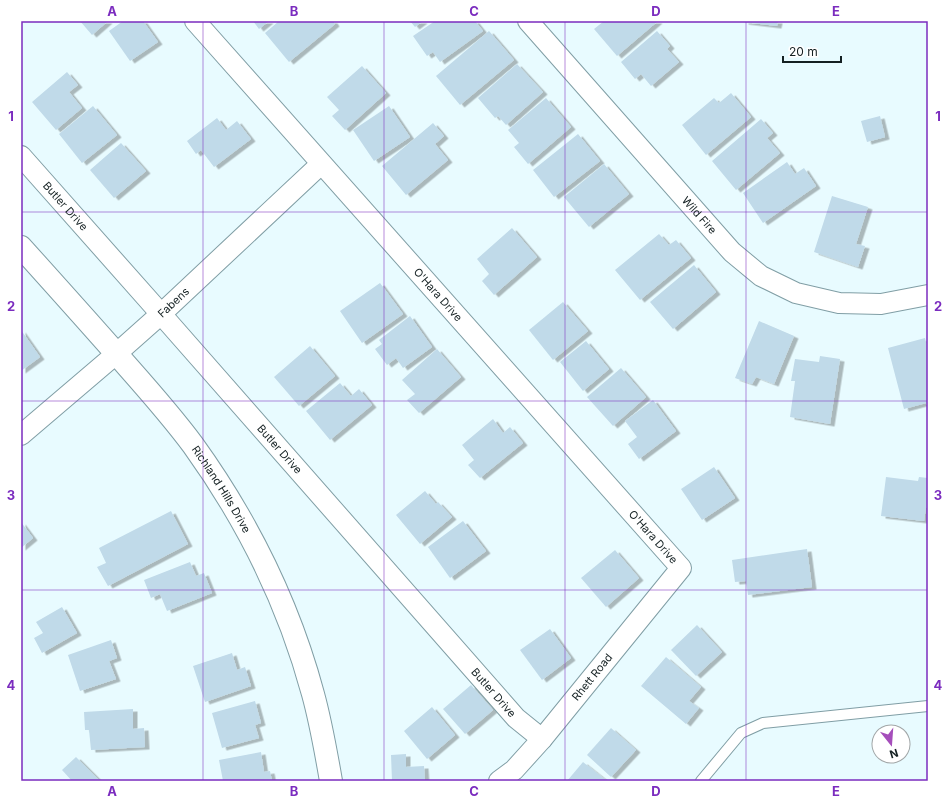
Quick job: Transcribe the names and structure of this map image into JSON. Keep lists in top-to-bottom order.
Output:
{
  "streets": {
    "street": [
      "Butler Drive",
      "Wild Fire",
      "O'Hara Drive",
      "Fabens",
      "Richland Hills Drive",
      "Rhett Road"
    ]
  },
  "crossings": [
    ["Butler Drive", "Fabens"],
    ["Butler Drive", "Rhett Road"],
    ["O'Hara Drive", "Fabens"],
    ["O'Hara Drive", "Rhett Road"],
    ["Fabens", "Richland Hills Drive"]
  ],
  "scale_bar": "20 m",
  "north": "bottom",
  "grid": {
    "columns": [
      "A",
      "B",
      "C",
      "D",
      "E"
    ],
    "rows": [
      "1",
      "2",
      "3",
      "4"
    ]
  }
}
